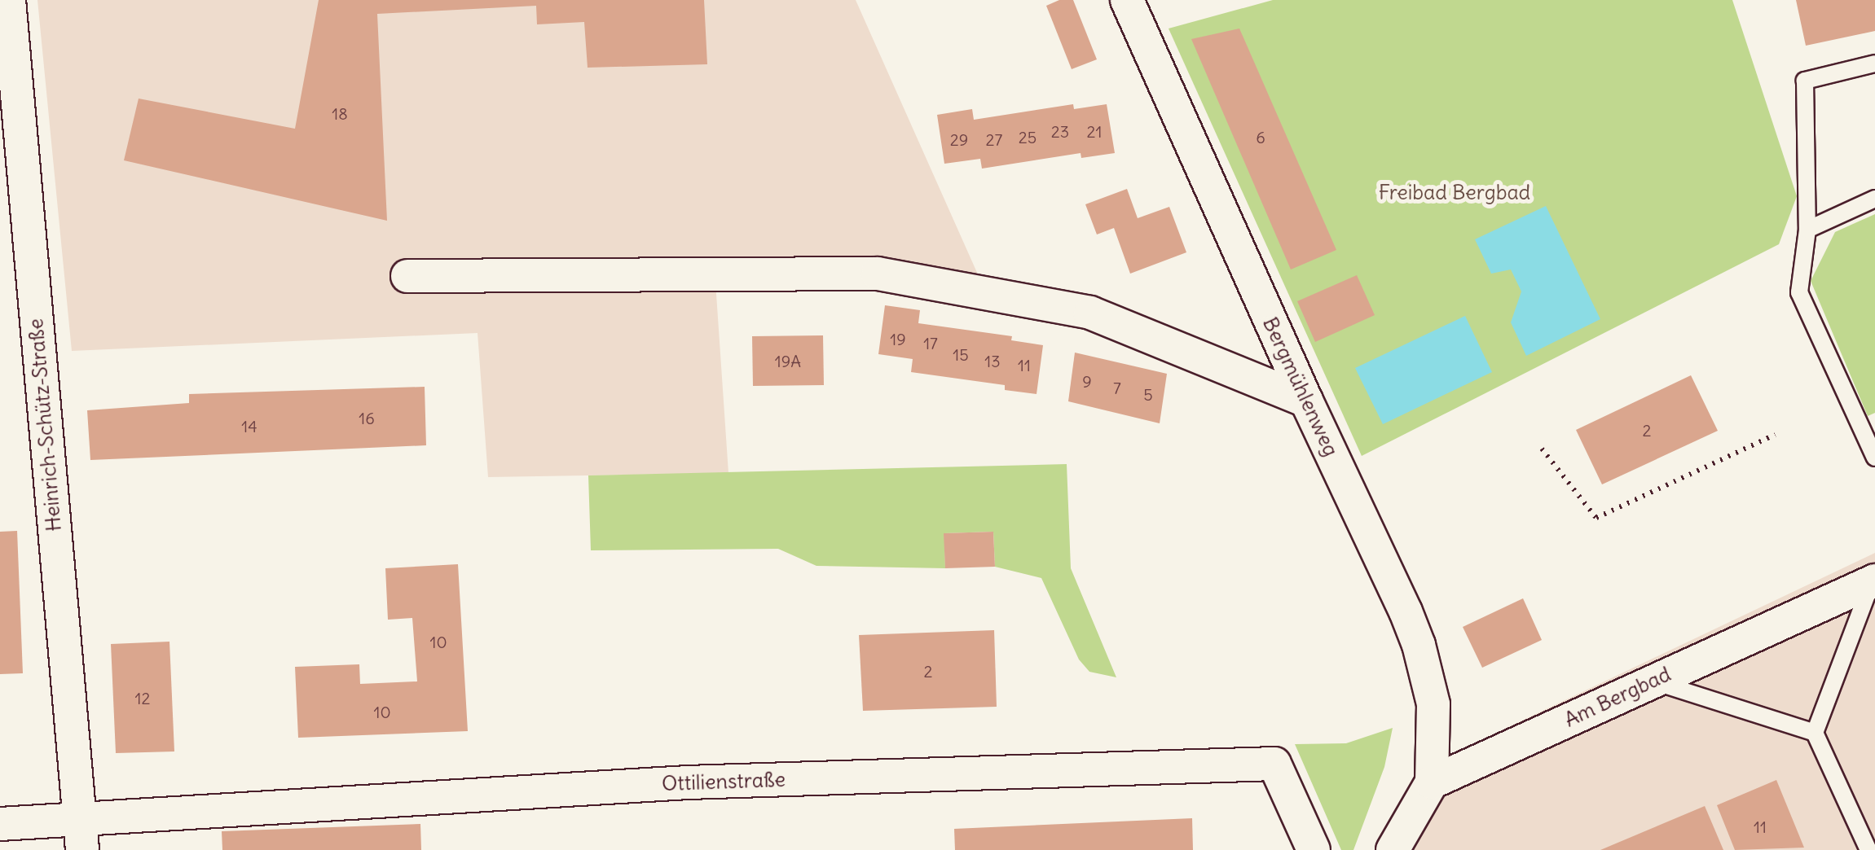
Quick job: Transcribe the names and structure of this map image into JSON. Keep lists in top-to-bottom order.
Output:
{
  "streets": {
    "street": [
      "Bergmühlenweg",
      "Heinrich-Schütz-Straße",
      "Am Bergbad",
      "Ottilienstraße"
    ]
  },
  "crossings": [
    ["Bergmühlenweg", "Am Bergbad"],
    ["Heinrich-Schütz-Straße", "Ottilienstraße"]
  ],
  "parks": ["Freibad Bergbad"],
  "house_numbers": [
    "18",
    "23",
    "21",
    "25",
    "6",
    "29",
    "27",
    "19",
    "17",
    "15",
    "19A",
    "13",
    "11",
    "9",
    "7",
    "5",
    "16",
    "14",
    "2",
    "10",
    "2",
    "12",
    "10",
    "11"
  ]
}
